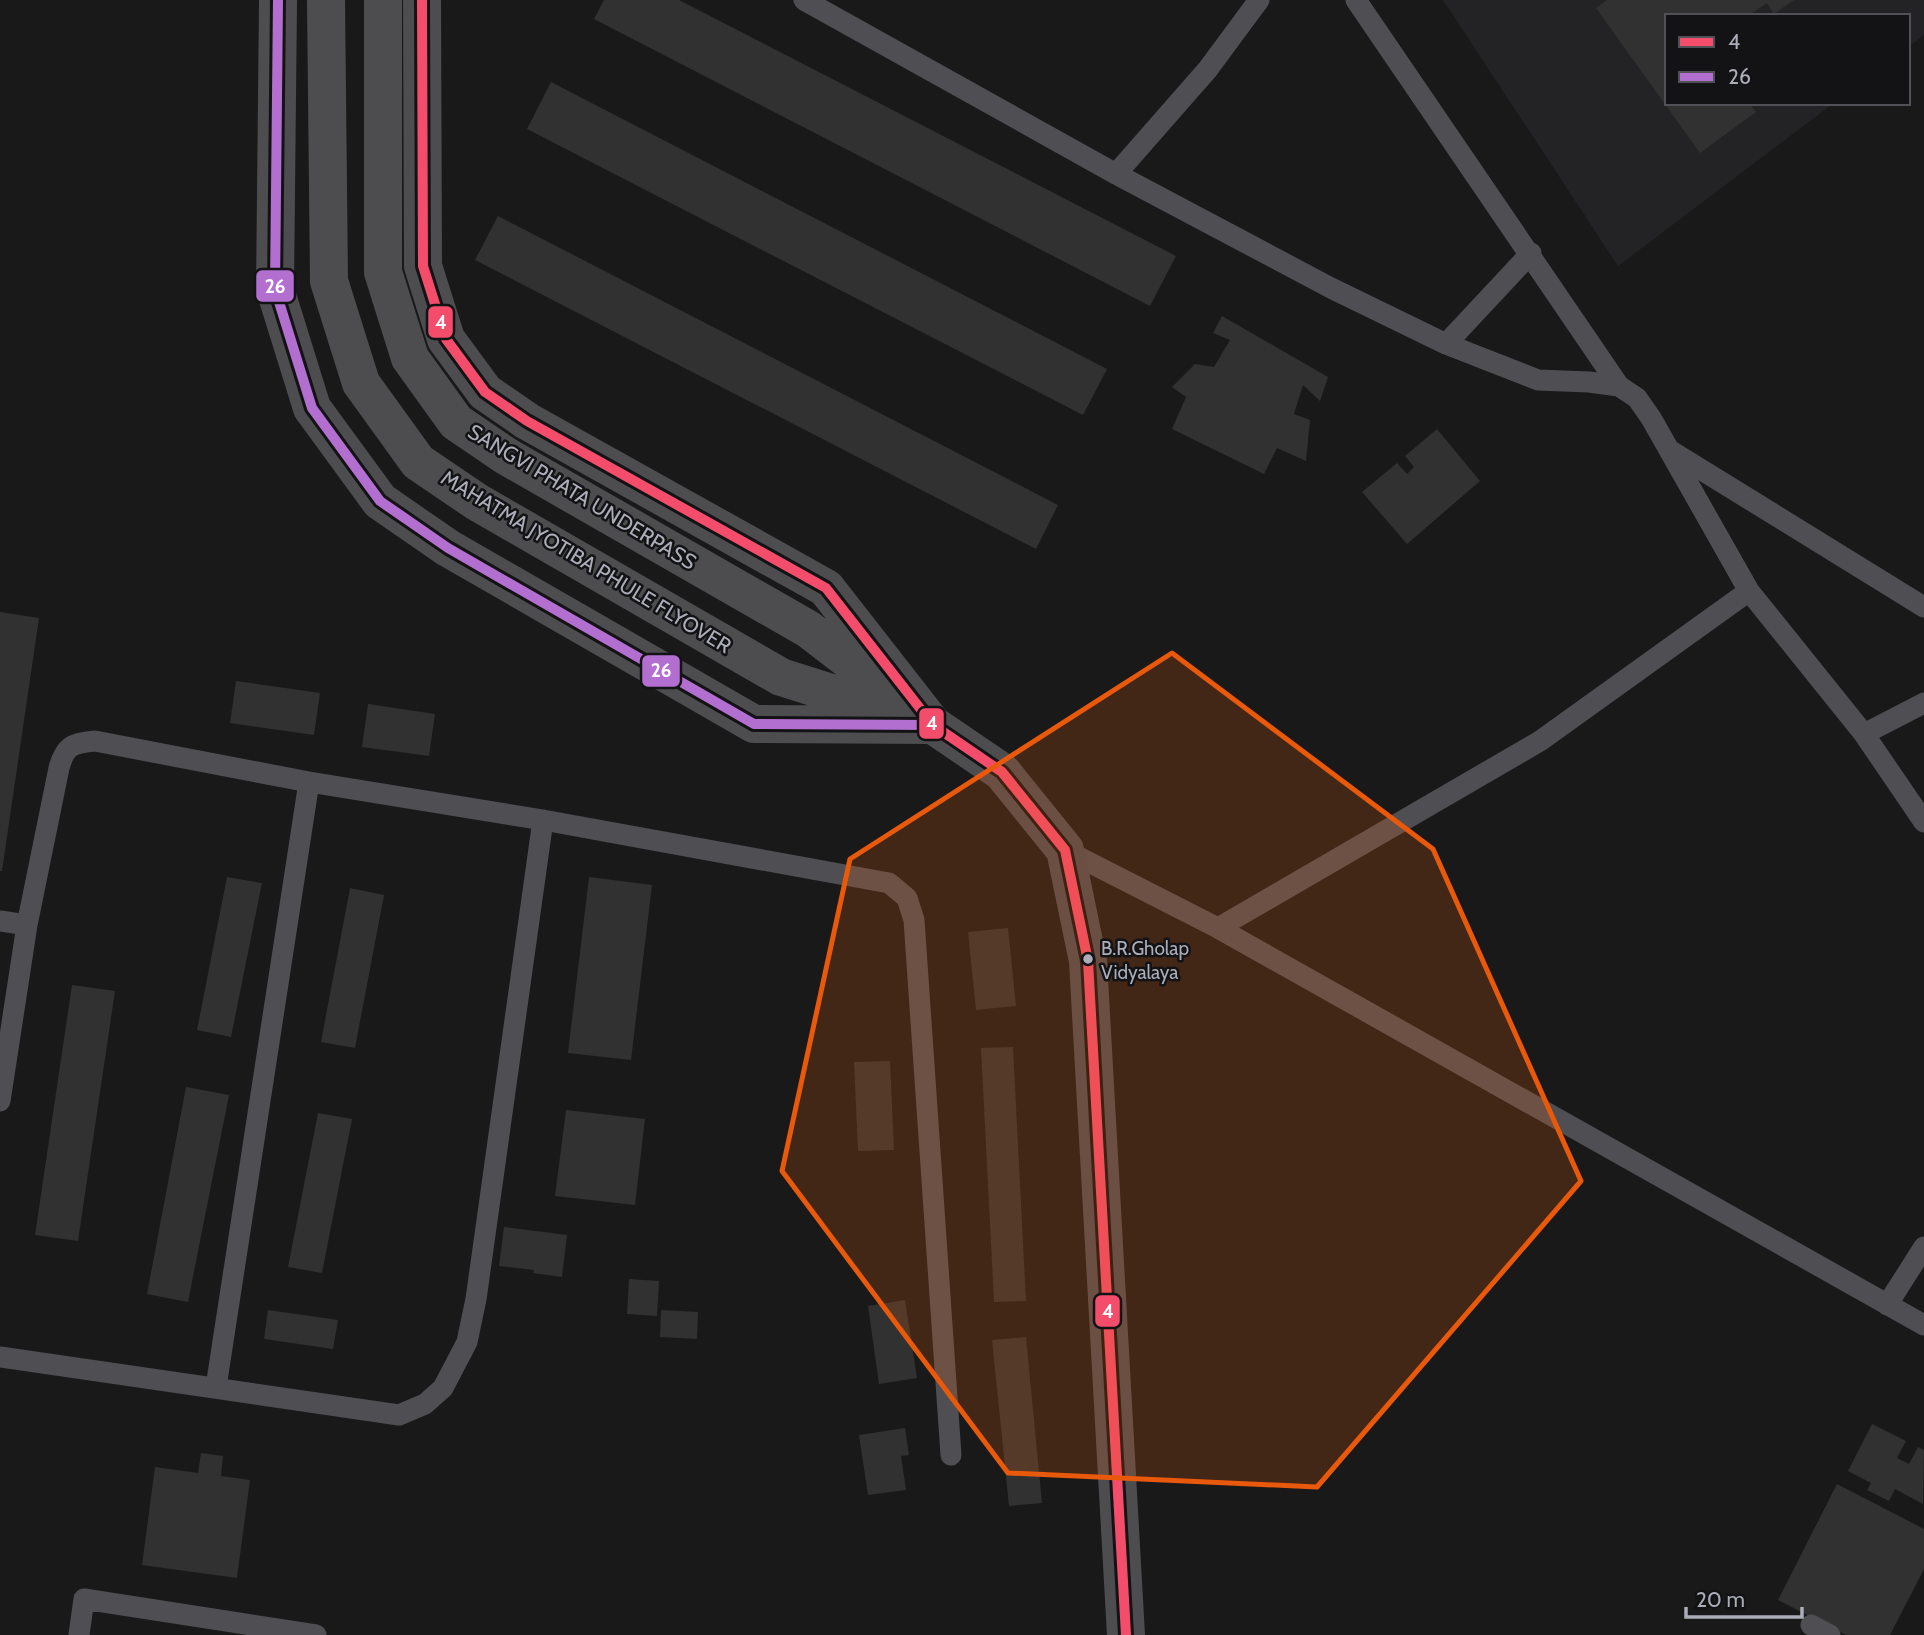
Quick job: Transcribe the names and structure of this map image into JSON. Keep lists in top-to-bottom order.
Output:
{
  "streets": {
    "main road": ["SANGVI PHATA UNDERPASS", "MAHATMA JYOTIBA PHULE FLYOVER"]
  },
  "crossings": [
    ["SANGVI PHATA UNDERPASS", "MAHATMA JYOTIBA PHULE FLYOVER"]
  ],
  "places": ["B.R.Gholap Vidyalaya"],
  "lines": ["transit line 4", "transit line 26"],
  "legend": ["4", "26"],
  "scale_bar": "20 m"
}
